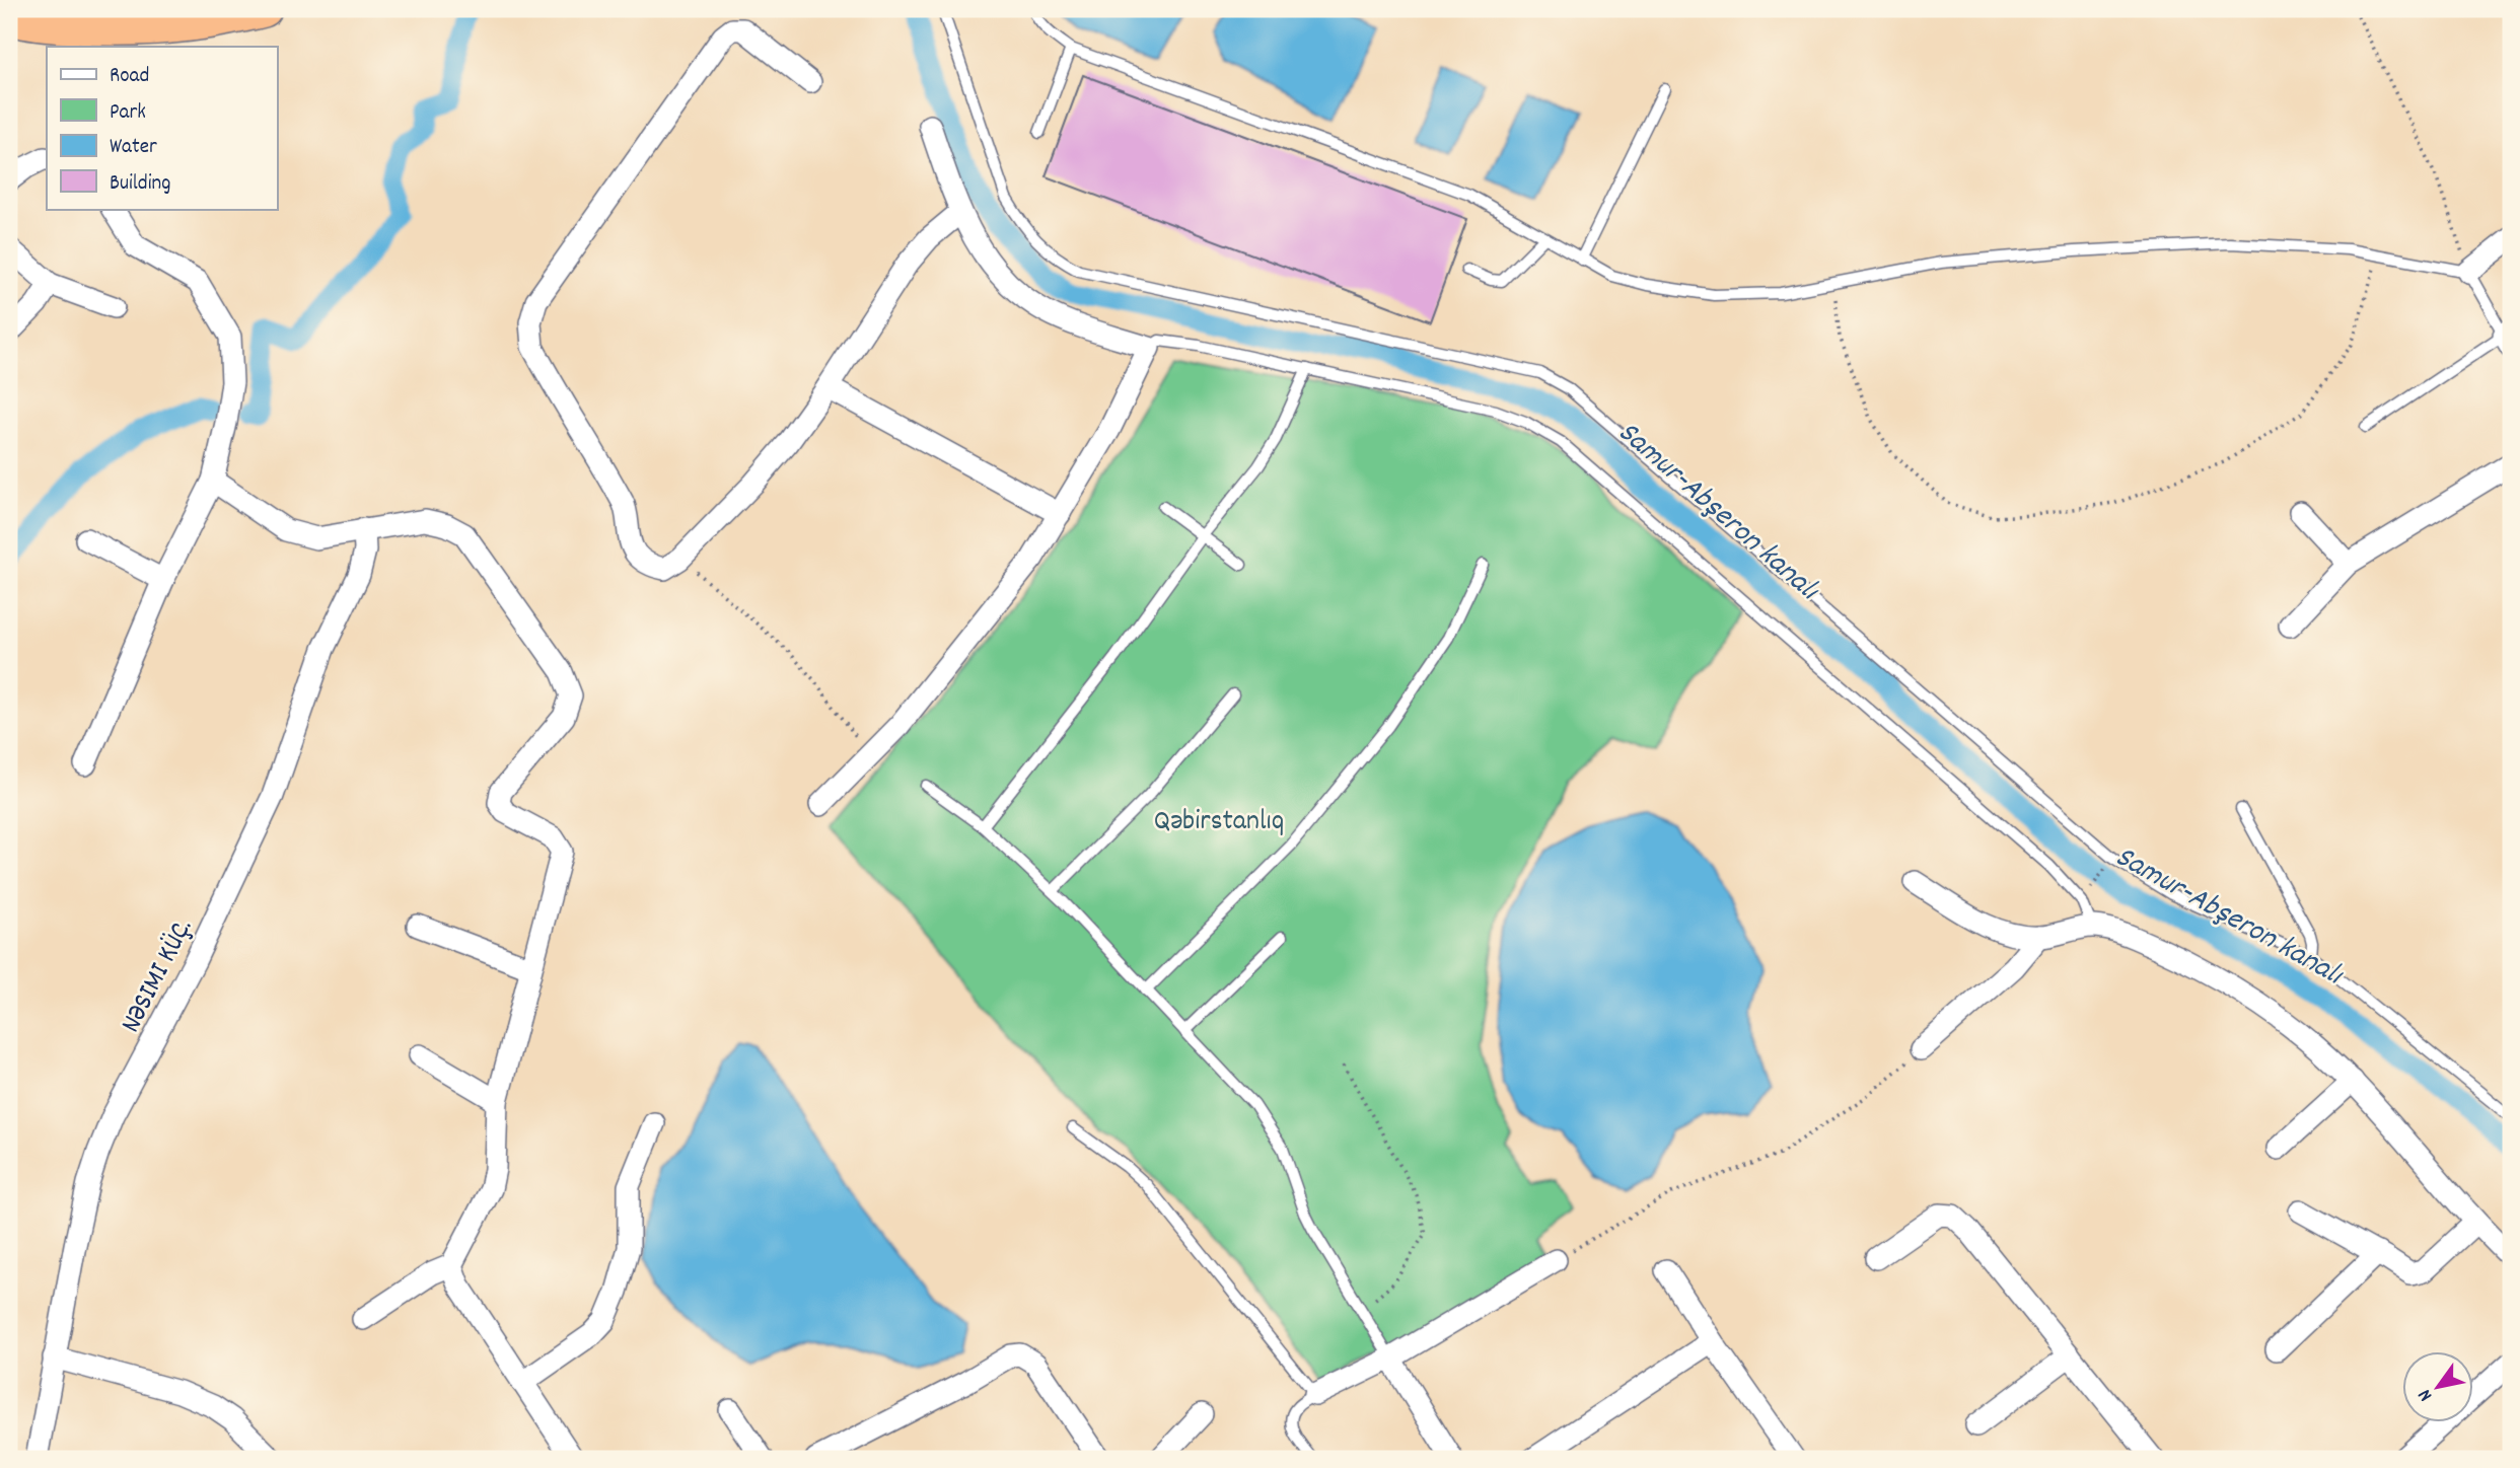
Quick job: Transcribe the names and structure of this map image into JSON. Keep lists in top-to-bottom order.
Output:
{
  "streets": {
    "street": ["NƏSIMI KÜÇ."]
  },
  "water": ["Samur-Abşeron kanalı"],
  "parks": ["Qəbirstanlıq"],
  "legend": [
    "Road",
    "Park",
    "Water",
    "Building"
  ],
  "north": "bottom left"
}
